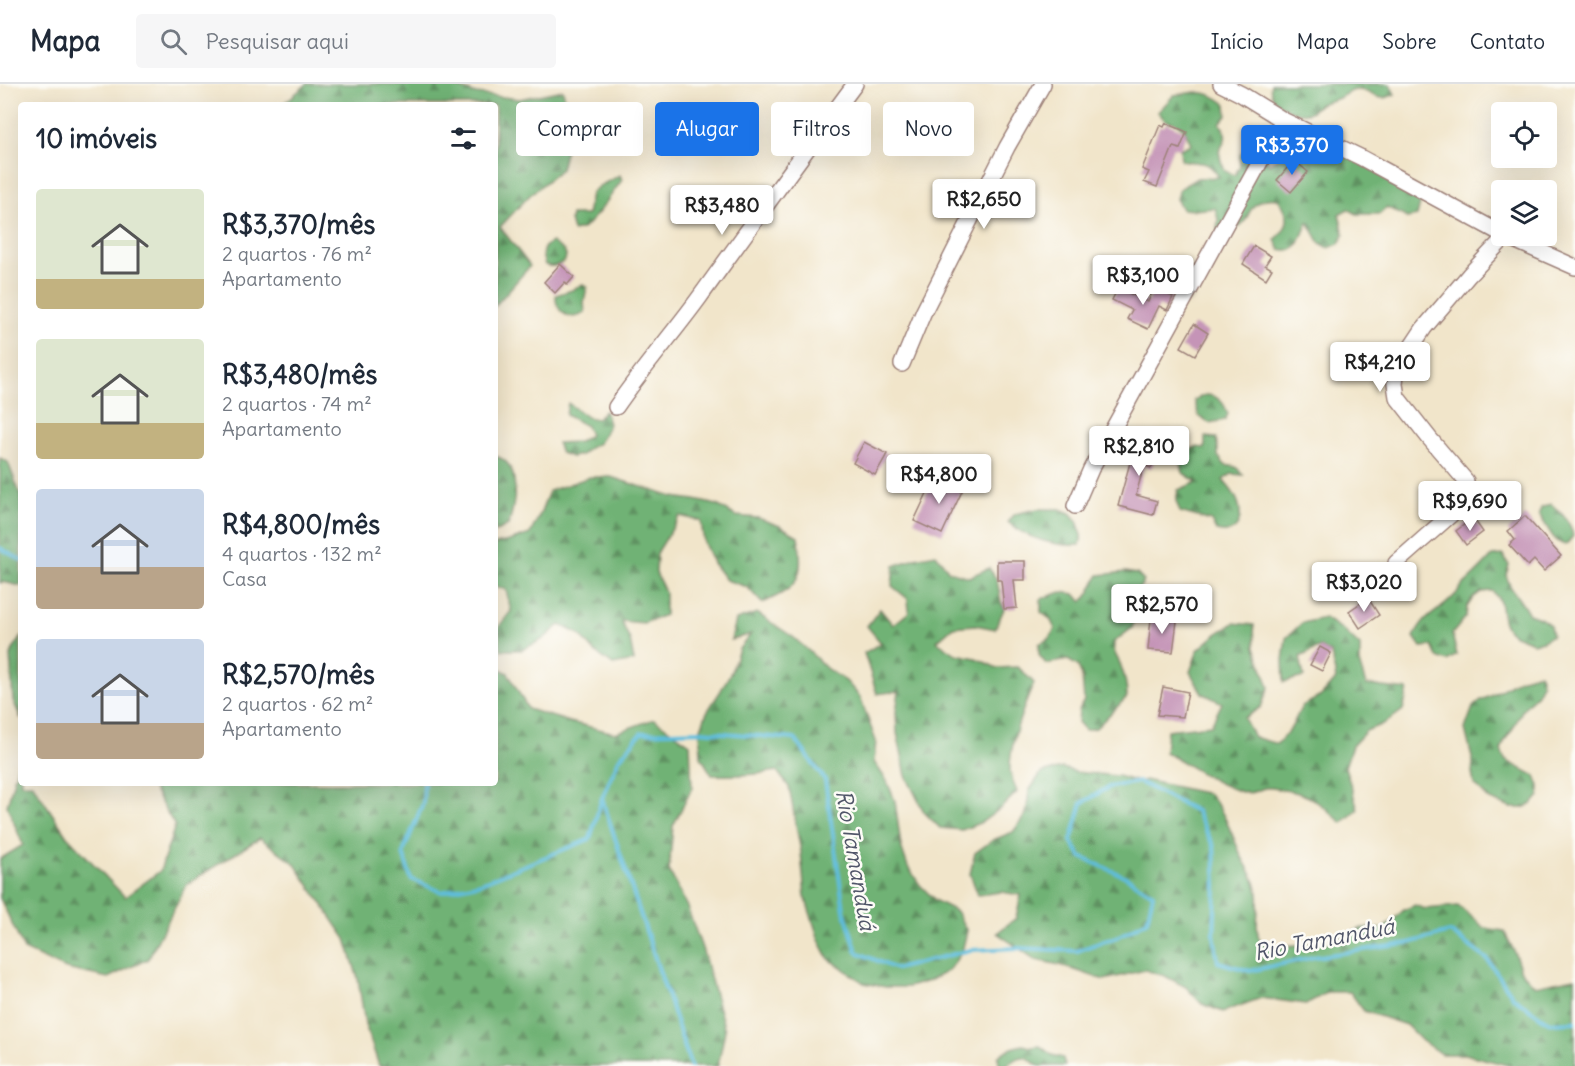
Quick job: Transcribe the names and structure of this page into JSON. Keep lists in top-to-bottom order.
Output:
{
  "water": ["Rio Tamanduá"],
  "page": {
    "header": "Mapa",
    "search": "Pesquisar aqui",
    "nav": [
      "Início",
      "Mapa",
      "Sobre",
      "Contato"
    ],
    "chip": [
      "Comprar",
      "Alugar",
      "Filtros",
      "Novo"
    ],
    "heading": "10 imóveis",
    "price": [
      "R$3,370",
      "R$2,650",
      "R$3,480",
      "R$3,100",
      "R$4,210",
      "R$2,810",
      "R$4,800",
      "R$9,690",
      "R$3,020",
      "R$2,570"
    ],
    "list": [
      {
        "name": "R$3,370/mês",
        "note": "2 quartos · 76 m² · Apartamento"
      },
      {
        "name": "R$3,480/mês",
        "note": "2 quartos · 74 m² · Apartamento"
      },
      {
        "name": "R$4,800/mês",
        "note": "4 quartos · 132 m² · Casa"
      },
      {
        "name": "R$2,570/mês",
        "note": "2 quartos · 62 m² · Apartamento"
      }
    ]
  }
}
